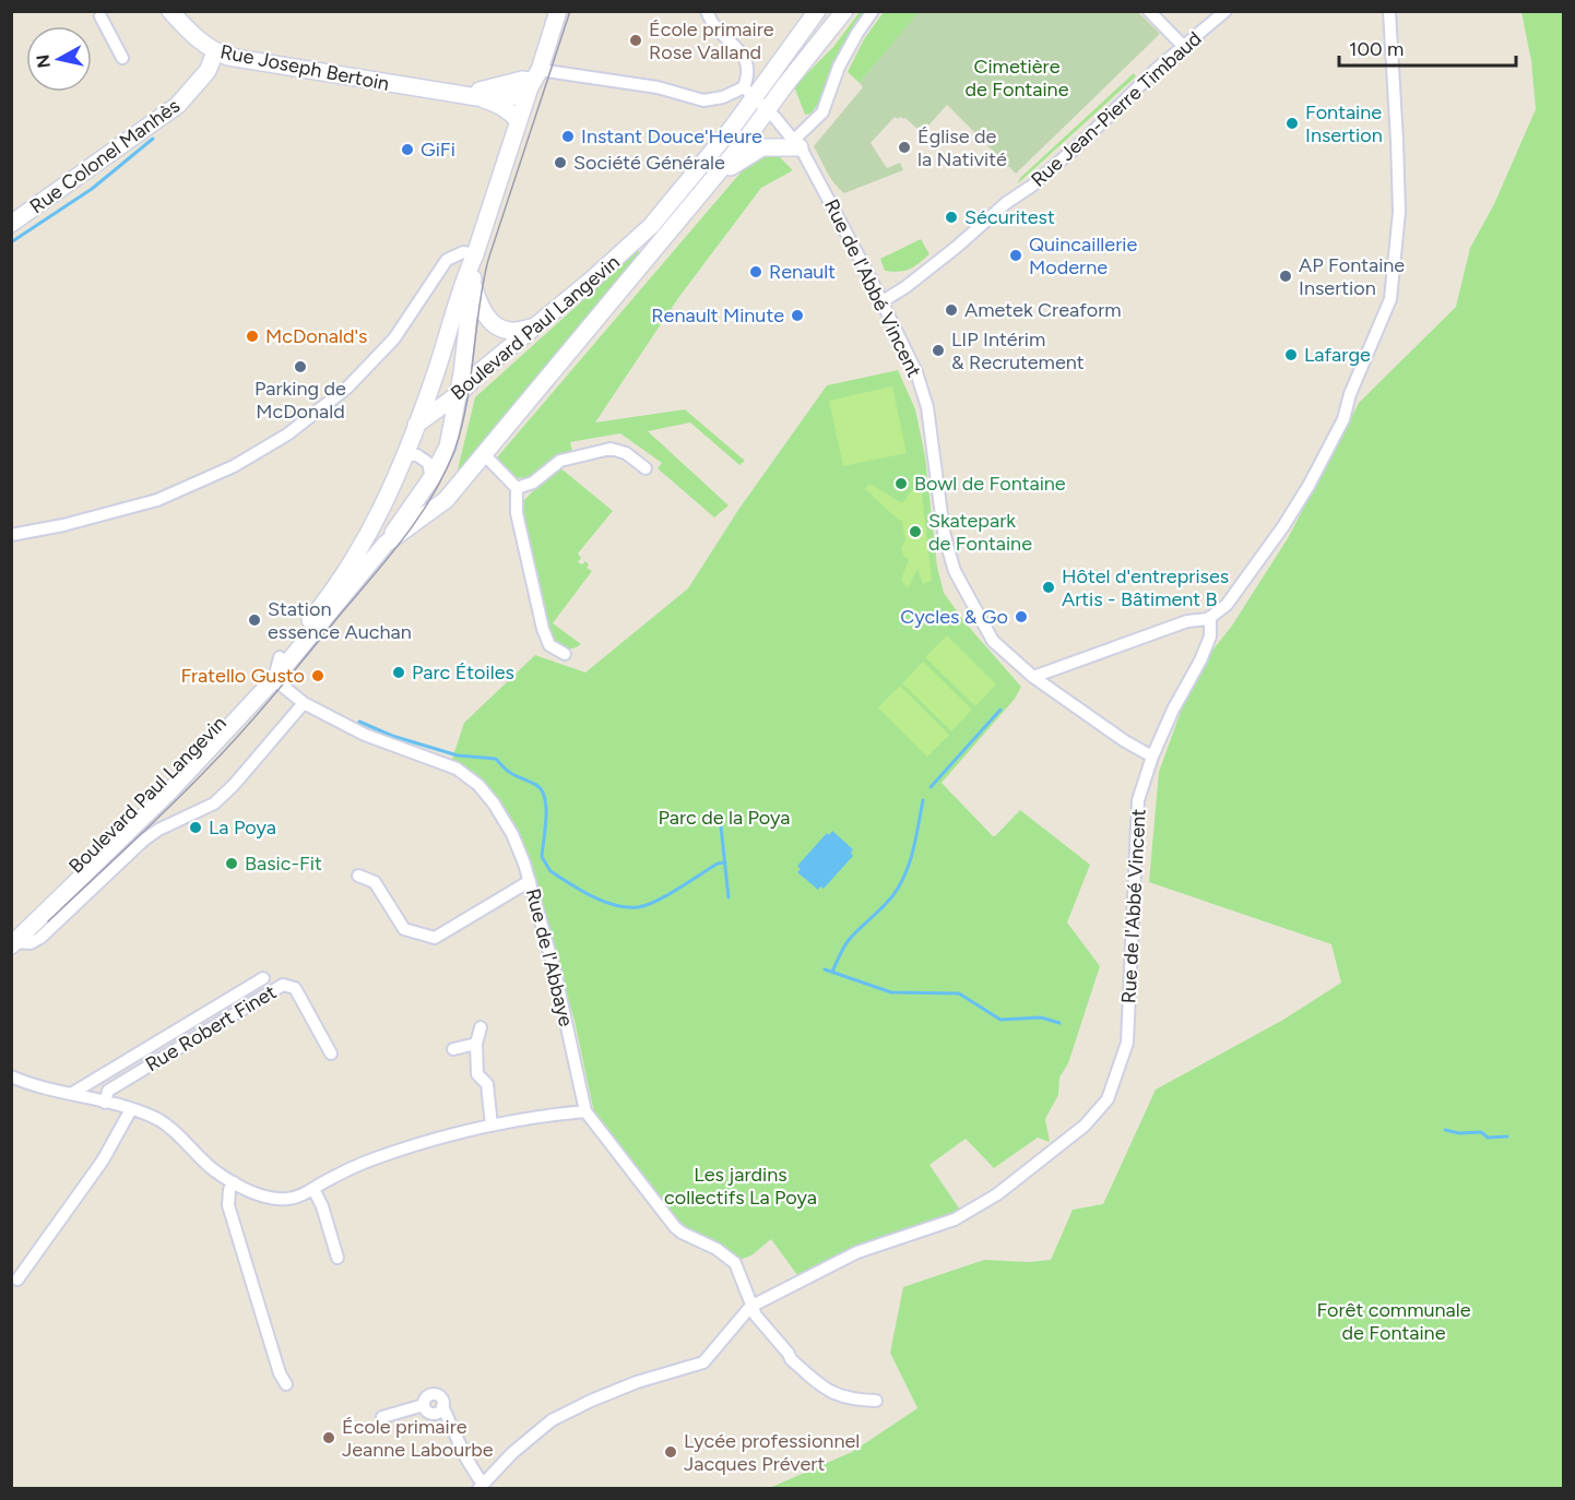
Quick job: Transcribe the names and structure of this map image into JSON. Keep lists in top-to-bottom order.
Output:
{
  "streets": {
    "main road": ["Rue Joseph Bertoin", "Rue Colonel Manhès", "Boulevard Paul Langevin"],
    "street": [
      "Rue Jean-Pierre Timbaud",
      "Rue de l'Abbé Vincent",
      "Rue de l'Abbaye",
      "Rue Robert Finet"
    ]
  },
  "crossings": [
    ["Rue Joseph Bertoin", "Rue Colonel Manhès"],
    ["Rue Jean-Pierre Timbaud", "Rue de l'Abbé Vincent"],
    ["Rue de l'Abbé Vincent", "Boulevard Paul Langevin"],
    ["Rue de l'Abbé Vincent", "Rue de l'Abbaye"],
    ["Boulevard Paul Langevin", "Rue de l'Abbaye"]
  ],
  "parks": [
    "Cimetière de Fontaine",
    "Parc de la Poya",
    "Les jardins collectifs La Poya",
    "Forêt communale de Fontaine"
  ],
  "places": [
    "École primaire Rose Valland",
    "Fontaine Insertion",
    "Instant Douce'Heure",
    "Église de la Nativité",
    "GiFi",
    "Société Générale",
    "Sécuritest",
    "Quincaillerie Moderne",
    "Renault",
    "AP Fontaine Insertion",
    "Ametek Creaform",
    "Renault Minute",
    "McDonald's",
    "LIP Intérim & Recrutement",
    "Lafarge",
    "Parking de McDonald",
    "Bowl de Fontaine",
    "Skatepark de Fontaine",
    "Hôtel d'entreprises Artis - Bâtiment B",
    "Cycles & Go",
    "Station essence Auchan",
    "Parc Étoiles",
    "Fratello Gusto",
    "La Poya",
    "Basic-Fit",
    "École primaire Jeanne Labourbe",
    "Lycée professionnel Jacques Prévert"
  ],
  "scale_bar": "100 m",
  "north": "left"
}
